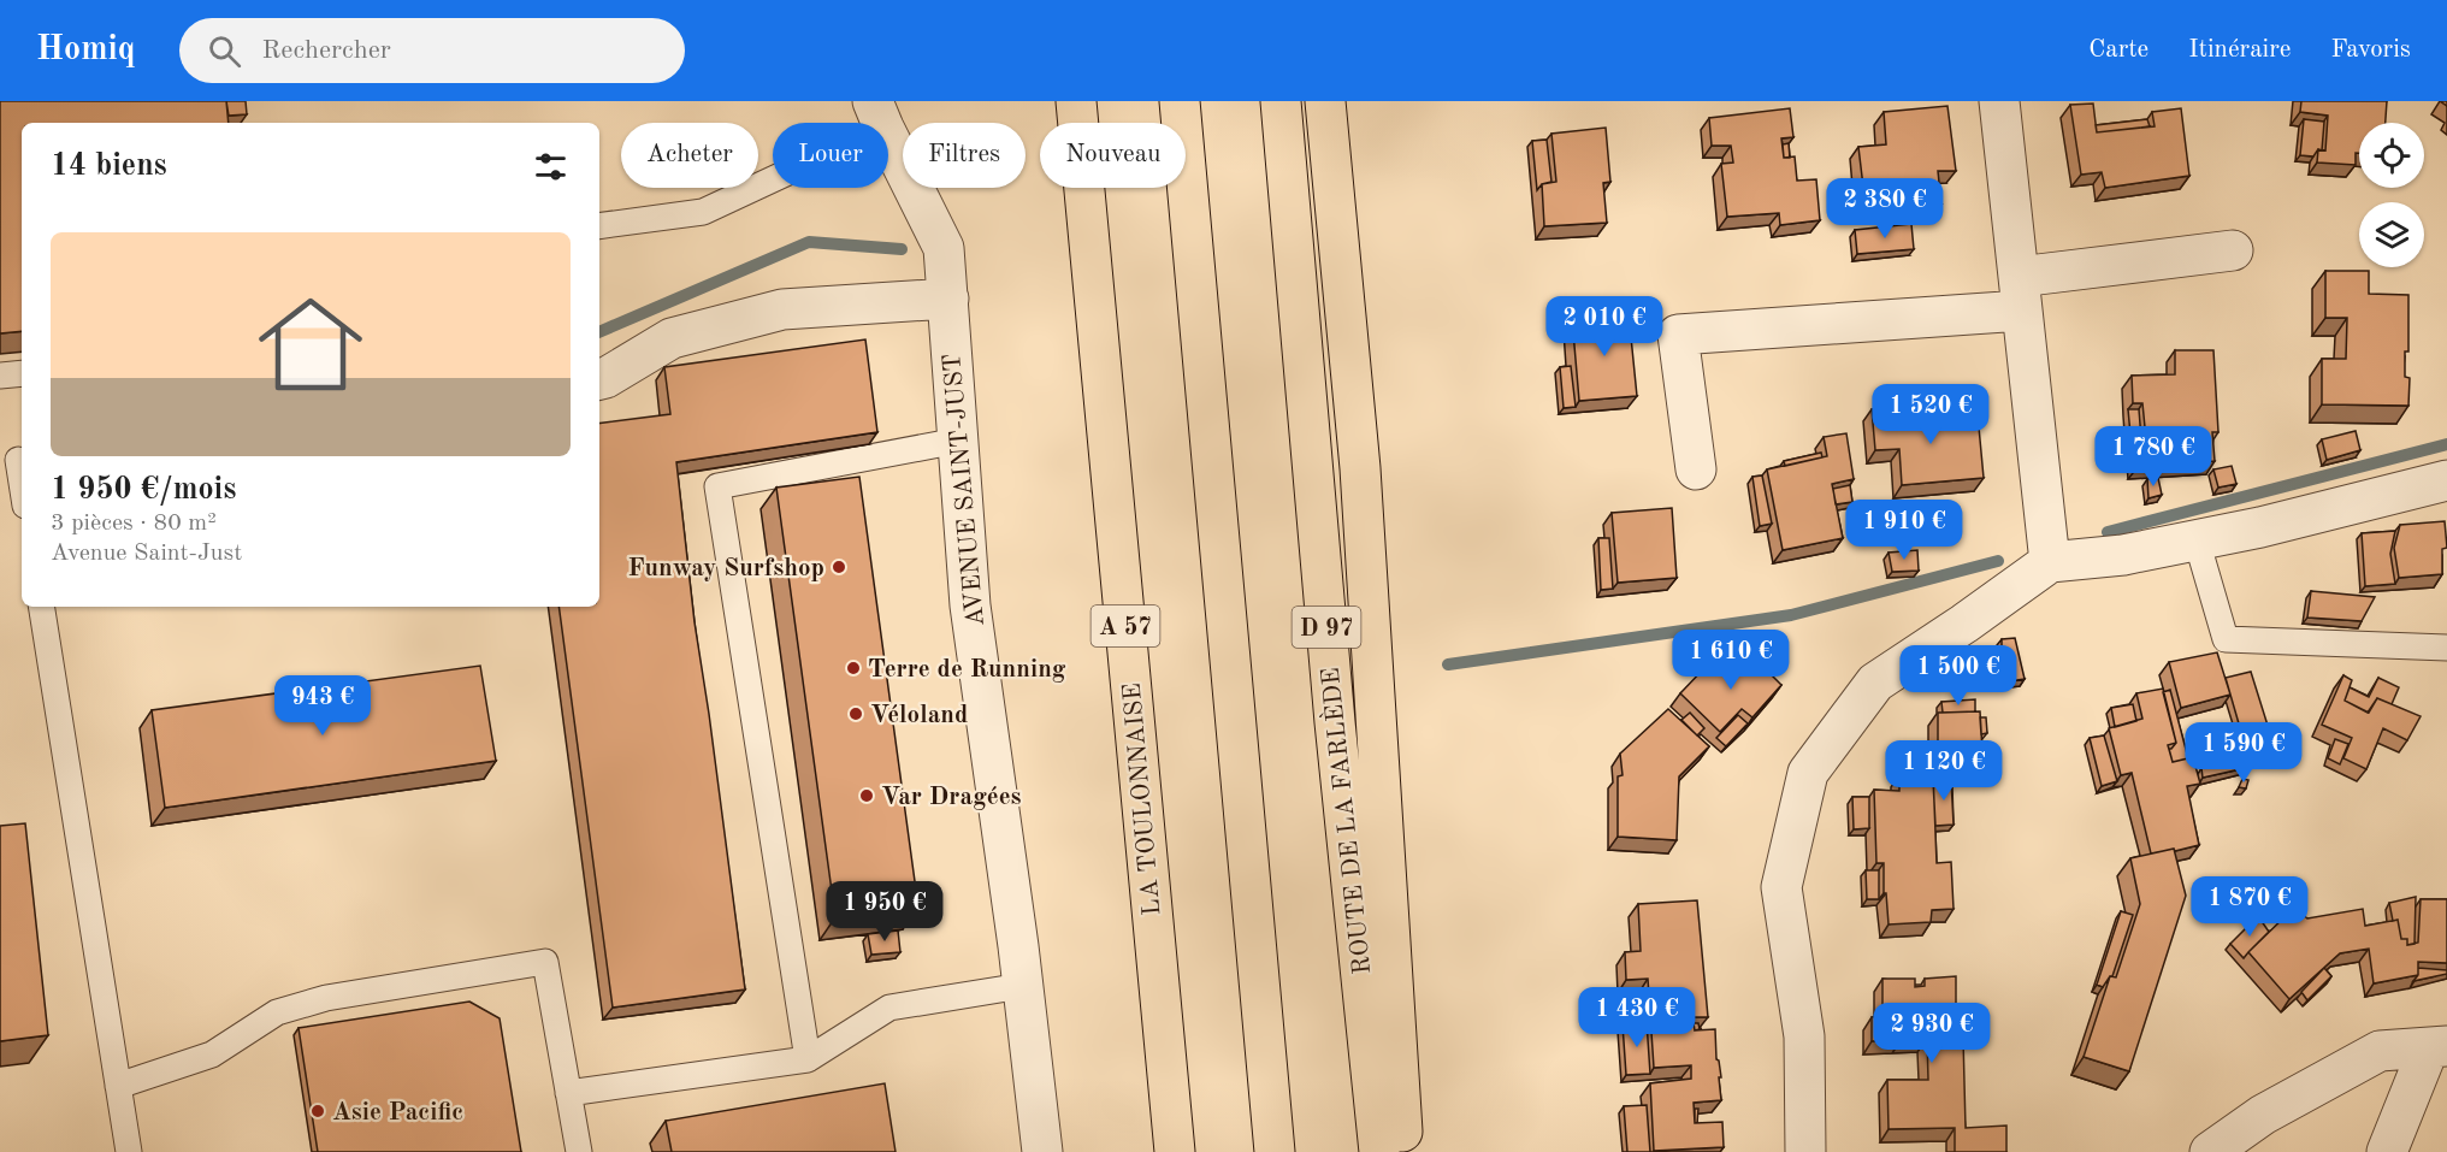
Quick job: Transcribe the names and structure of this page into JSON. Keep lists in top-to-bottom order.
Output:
{
  "streets": {
    "main road": [
      "A 57",
      "D 97",
      "LA TOULONNAISE",
      "ROUTE DE LA FARLÈDE"
    ],
    "street": ["AVENUE SAINT-JUST"]
  },
  "places": [
    "Funway Surfshop",
    "Terre de Running",
    "Véloland",
    "Var Dragées",
    "Asie Pacific"
  ],
  "page": {
    "header": "Homiq",
    "search": "Rechercher",
    "nav": ["Carte", "Itinéraire", "Favoris"],
    "chip": [
      "Acheter",
      "Louer",
      "Filtres",
      "Nouveau"
    ],
    "heading": "14 biens",
    "price": [
      "2 380 €",
      "2 010 €",
      "1 520 €",
      "1 780 €",
      "1 910 €",
      "1 610 €",
      "1 500 €",
      "943 €",
      "1 590 €",
      "1 120 €",
      "1 870 €",
      "1 950 €",
      "1 430 €",
      "2 930 €"
    ],
    "list": [
      {
        "name": "1 950 €/mois",
        "note": "3 pièces · 80 m² · Avenue Saint-Just"
      }
    ]
  }
}
